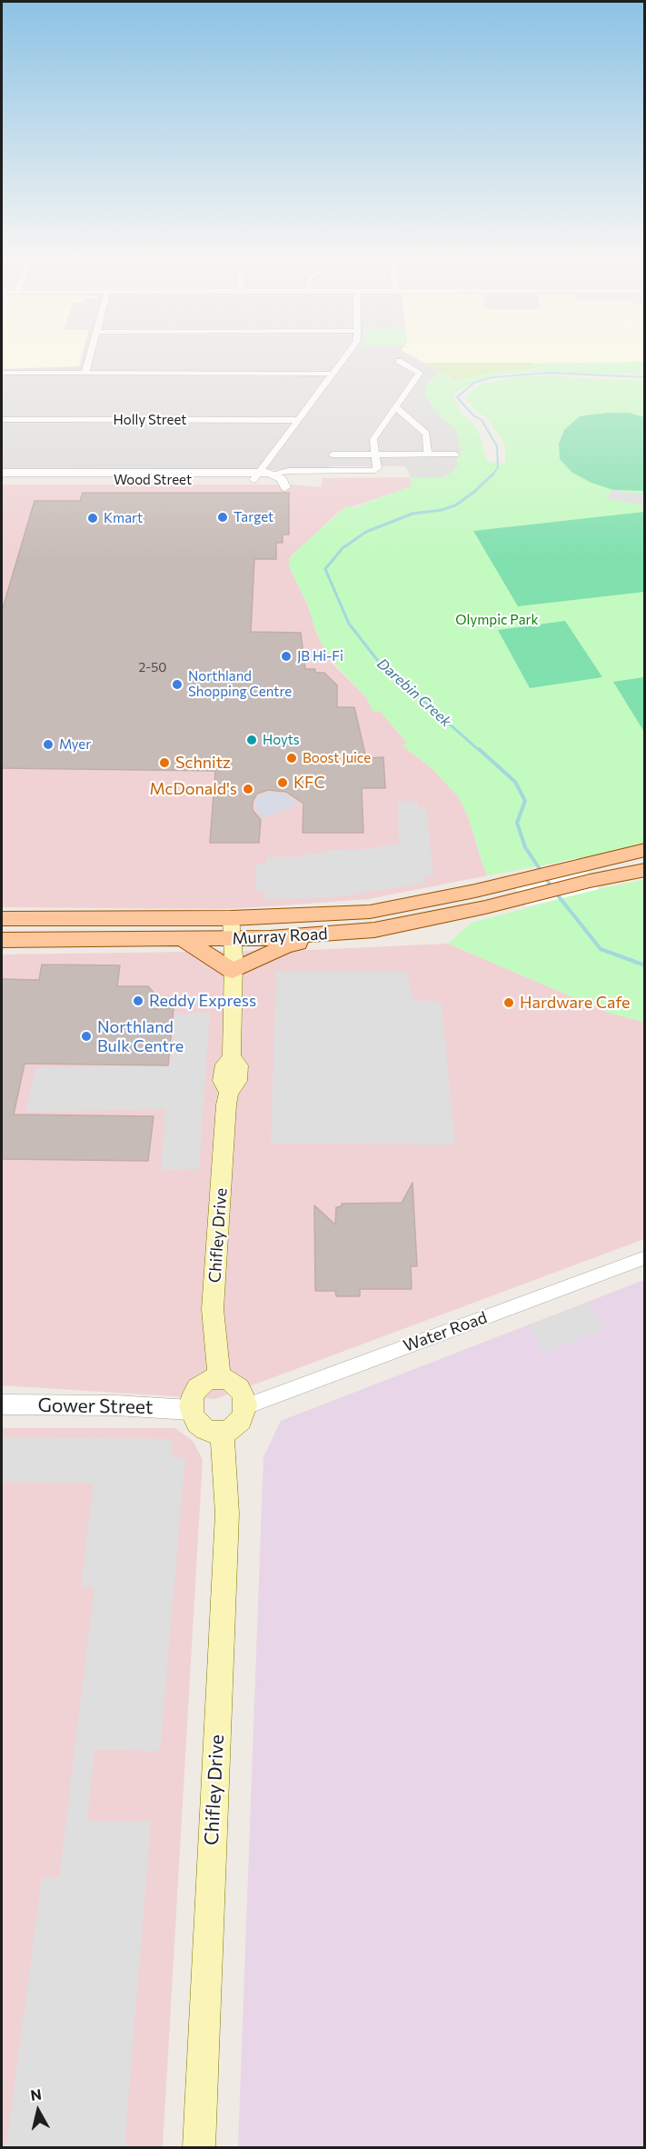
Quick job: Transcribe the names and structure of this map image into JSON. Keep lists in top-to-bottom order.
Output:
{
  "streets": {
    "main road": ["Murray Road", "Chifley Drive"],
    "street": [
      "Holly Street",
      "Wood Street",
      "Water Road",
      "Gower Street"
    ]
  },
  "crossings": [
    ["Murray Road", "Chifley Drive"],
    ["Chifley Drive", "Water Road"],
    ["Chifley Drive", "Gower Street"],
    ["Water Road", "Gower Street"]
  ],
  "water": ["Darebin Creek"],
  "parks": ["Olympic Park"],
  "places": [
    "Target",
    "Kmart",
    "JB Hi-Fi",
    "Northland Shopping Centre",
    "Hoyts",
    "Myer",
    "Boost Juice",
    "Schnitz",
    "KFC",
    "McDonald's",
    "Reddy Express",
    "Hardware Cafe",
    "Northland Bulk Centre"
  ],
  "house_numbers": ["2-50"],
  "north": "top"
}
